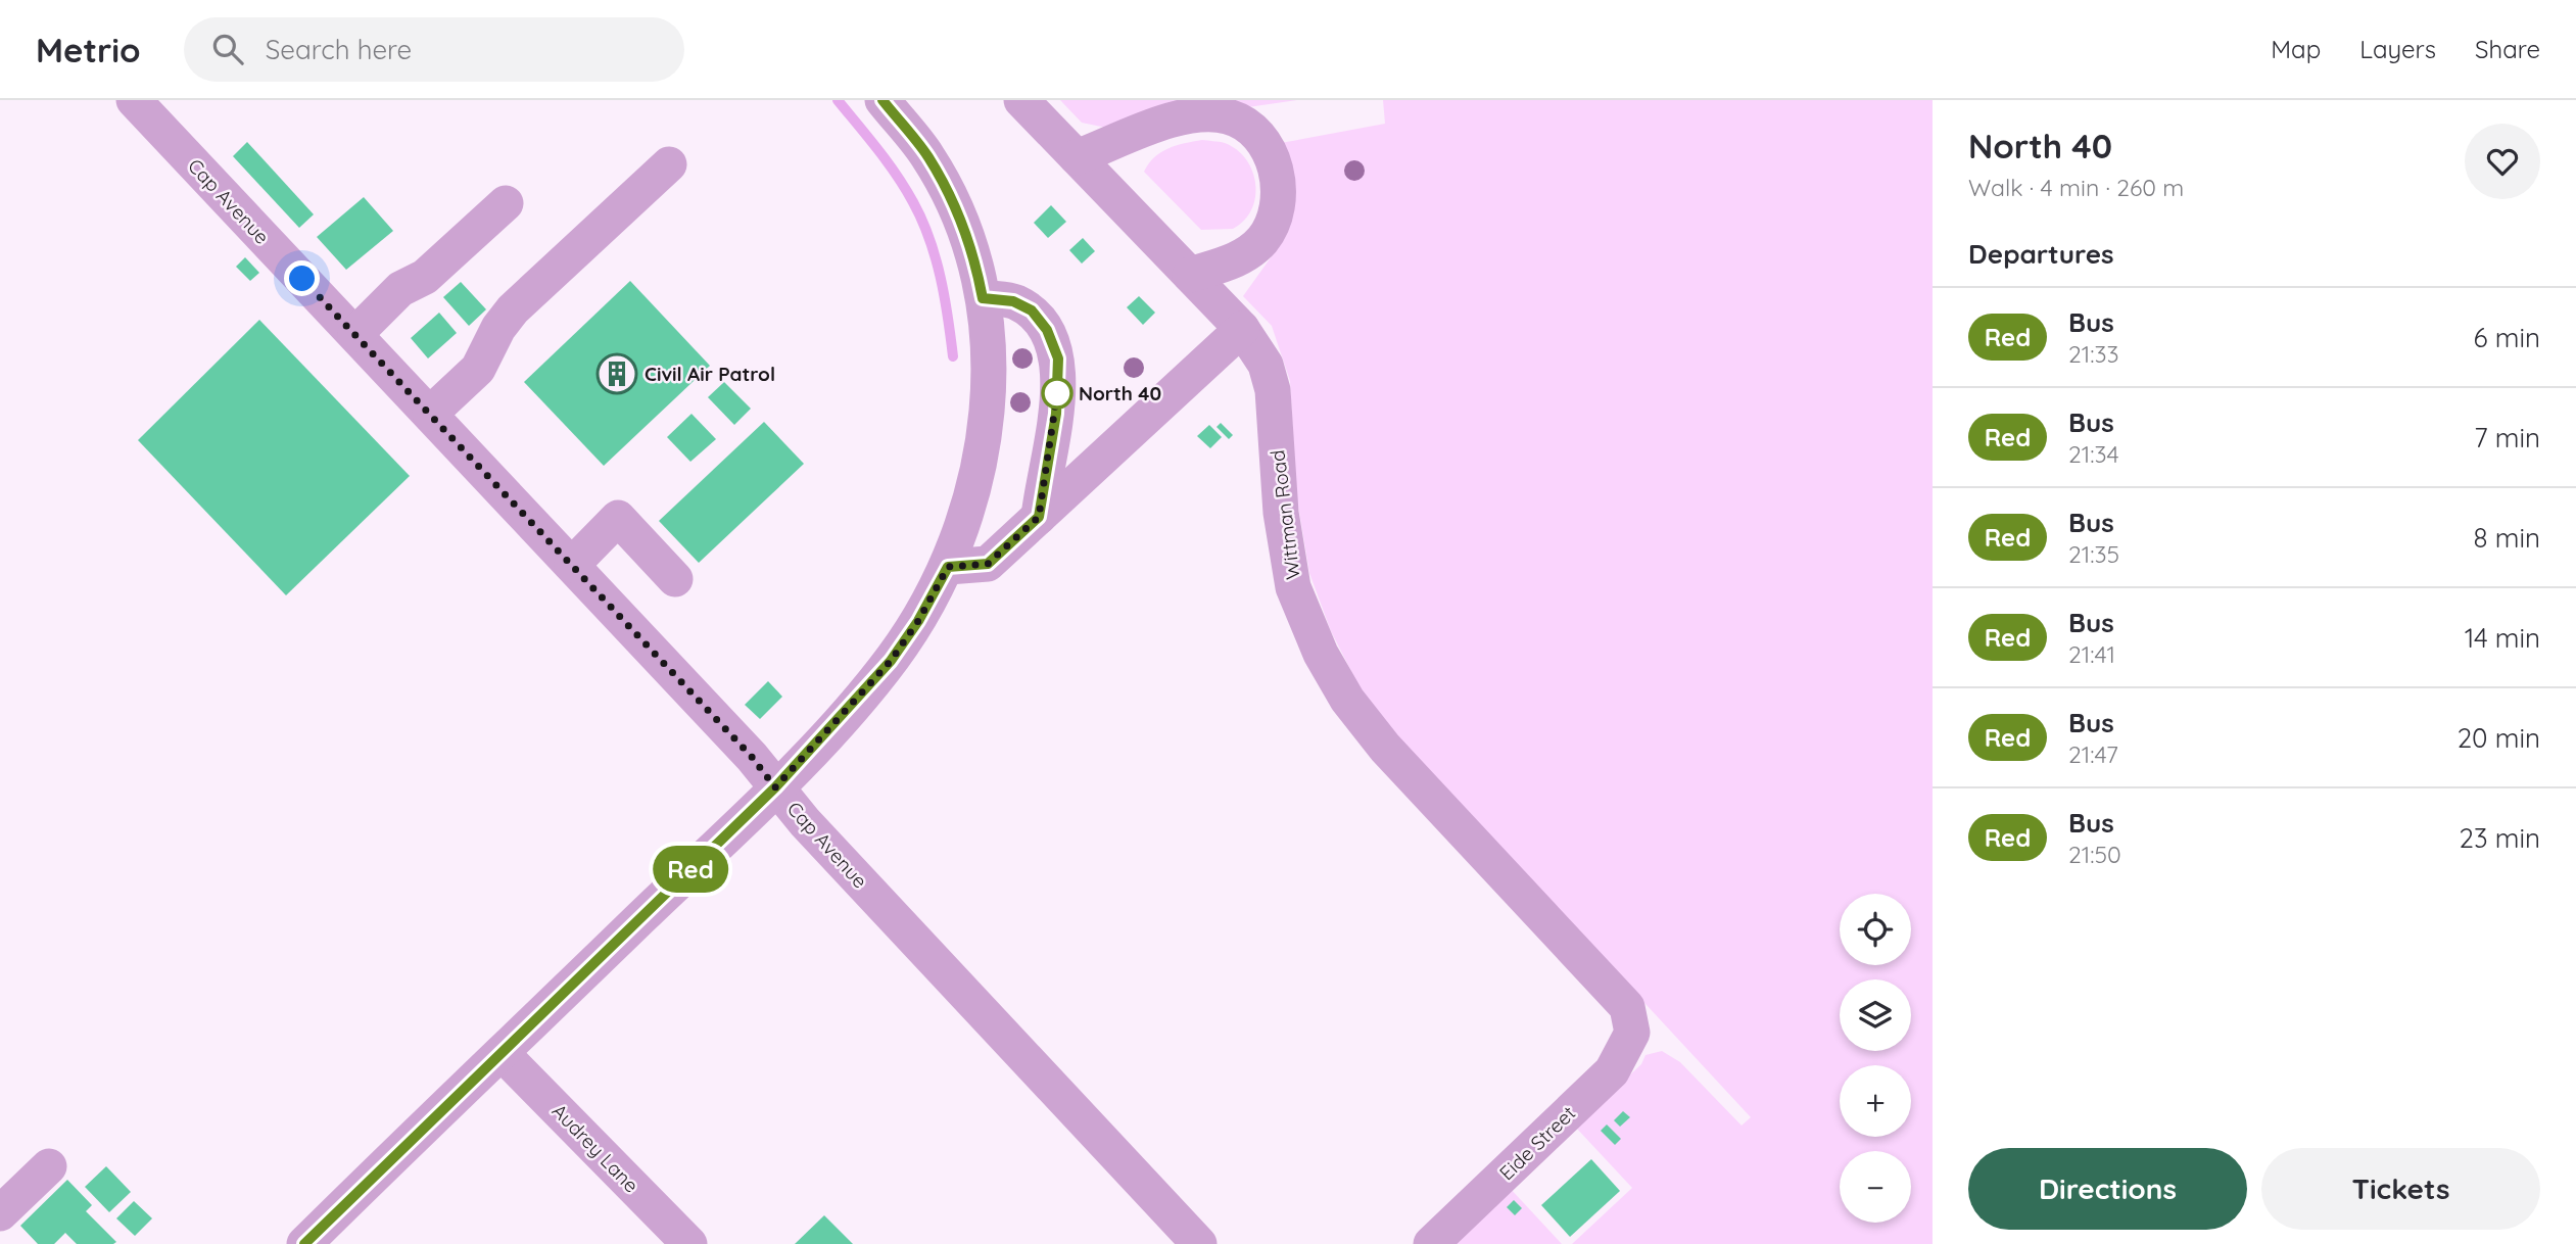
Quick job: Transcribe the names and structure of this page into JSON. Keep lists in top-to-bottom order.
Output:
{
  "streets": {
    "lane": [
      "Cap Avenue",
      "Wittman Road",
      "Eide Street",
      "Audrey Lane"
    ]
  },
  "crossings": [
    ["Wittman Road", "Eide Street"]
  ],
  "places": {
    "building": ["Civil Air Patrol"],
    "other": ["North 40"]
  },
  "lines": ["bus line Red"],
  "page": {
    "header": "Metrio",
    "search": "Search here",
    "nav": ["Map", "Layers", "Share"],
    "on_map": "Red",
    "heading": [
      ["North 40", "Walk · 4 min · 260 m"],
      "Departures"
    ],
    "list": [
      {
        "mark": "Red",
        "name": "Bus",
        "note": "21:33",
        "value": "6 min"
      },
      {
        "mark": "Red",
        "name": "Bus",
        "note": "21:34",
        "value": "7 min"
      },
      {
        "mark": "Red",
        "name": "Bus",
        "note": "21:35",
        "value": "8 min"
      },
      {
        "mark": "Red",
        "name": "Bus",
        "note": "21:41",
        "value": "14 min"
      },
      {
        "mark": "Red",
        "name": "Bus",
        "note": "21:47",
        "value": "20 min"
      },
      {
        "mark": "Red",
        "name": "Bus",
        "note": "21:50",
        "value": "23 min"
      }
    ],
    "map_buttons": ["+", "−"],
    "buttons": ["Directions", "Tickets"]
  }
}
